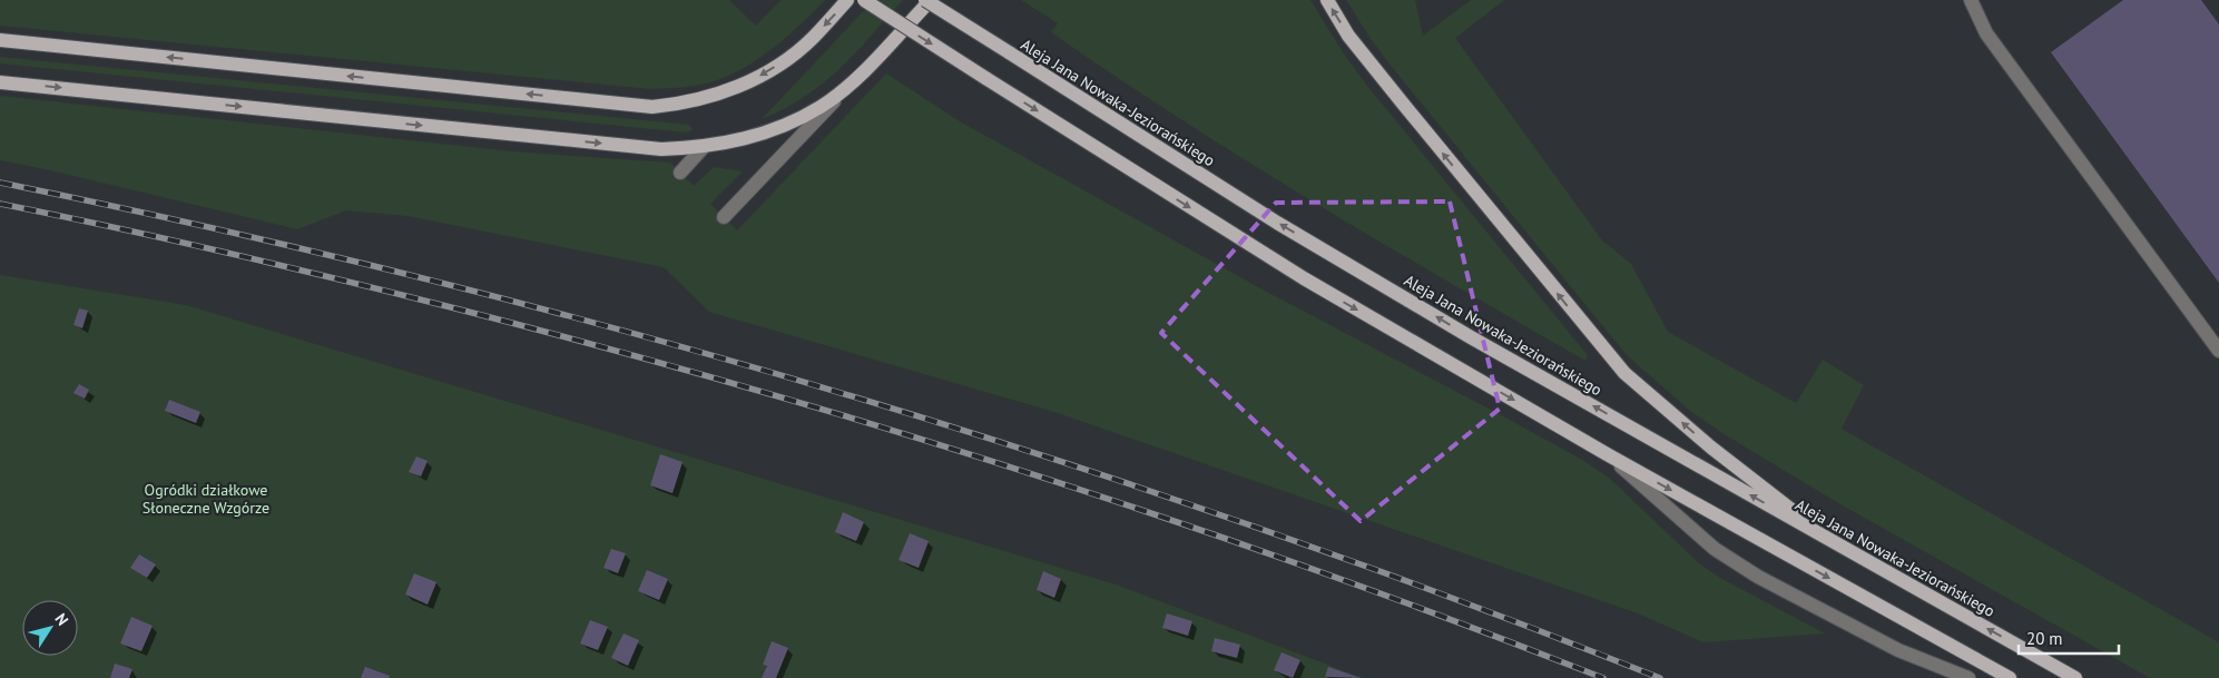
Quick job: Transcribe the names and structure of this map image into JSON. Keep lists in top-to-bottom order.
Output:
{
  "streets": {
    "main road": ["Aleja Jana Nowaka-Jeziorańskiego"]
  },
  "parks": ["Ogródki działkowe Słoneczne Wzgórze"],
  "scale_bar": "20 m",
  "north": "top right"
}
